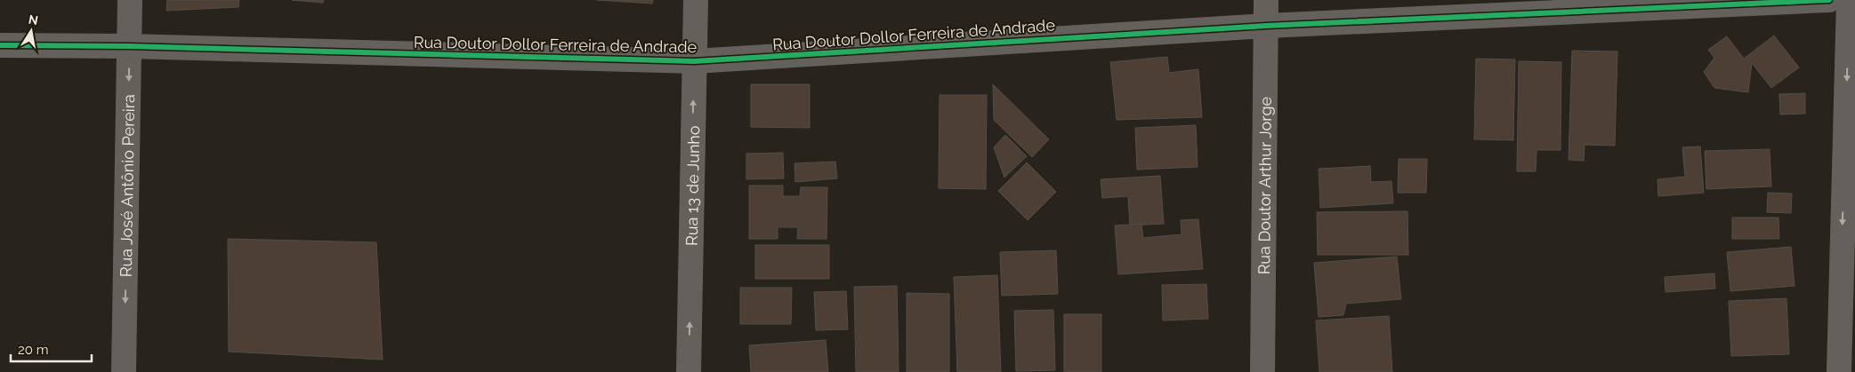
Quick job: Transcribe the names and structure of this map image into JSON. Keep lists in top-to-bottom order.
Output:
{
  "streets": {
    "street": [
      "Rua Doutor Dollor Ferreira de Andrade",
      "Rua 13 de Junho",
      "Rua Doutor Arthur Jorge",
      "Rua José Antônio Pereira"
    ]
  },
  "crossings": [
    ["Rua Doutor Dollor Ferreira de Andrade", "Rua 13 de Junho"],
    ["Rua Doutor Dollor Ferreira de Andrade", "Rua Doutor Arthur Jorge"],
    ["Rua Doutor Dollor Ferreira de Andrade", "Rua José Antônio Pereira"]
  ],
  "one_way": ["Rua 13 de Junho", "Rua José Antônio Pereira"],
  "scale_bar": "20 m",
  "north": "top"
}
